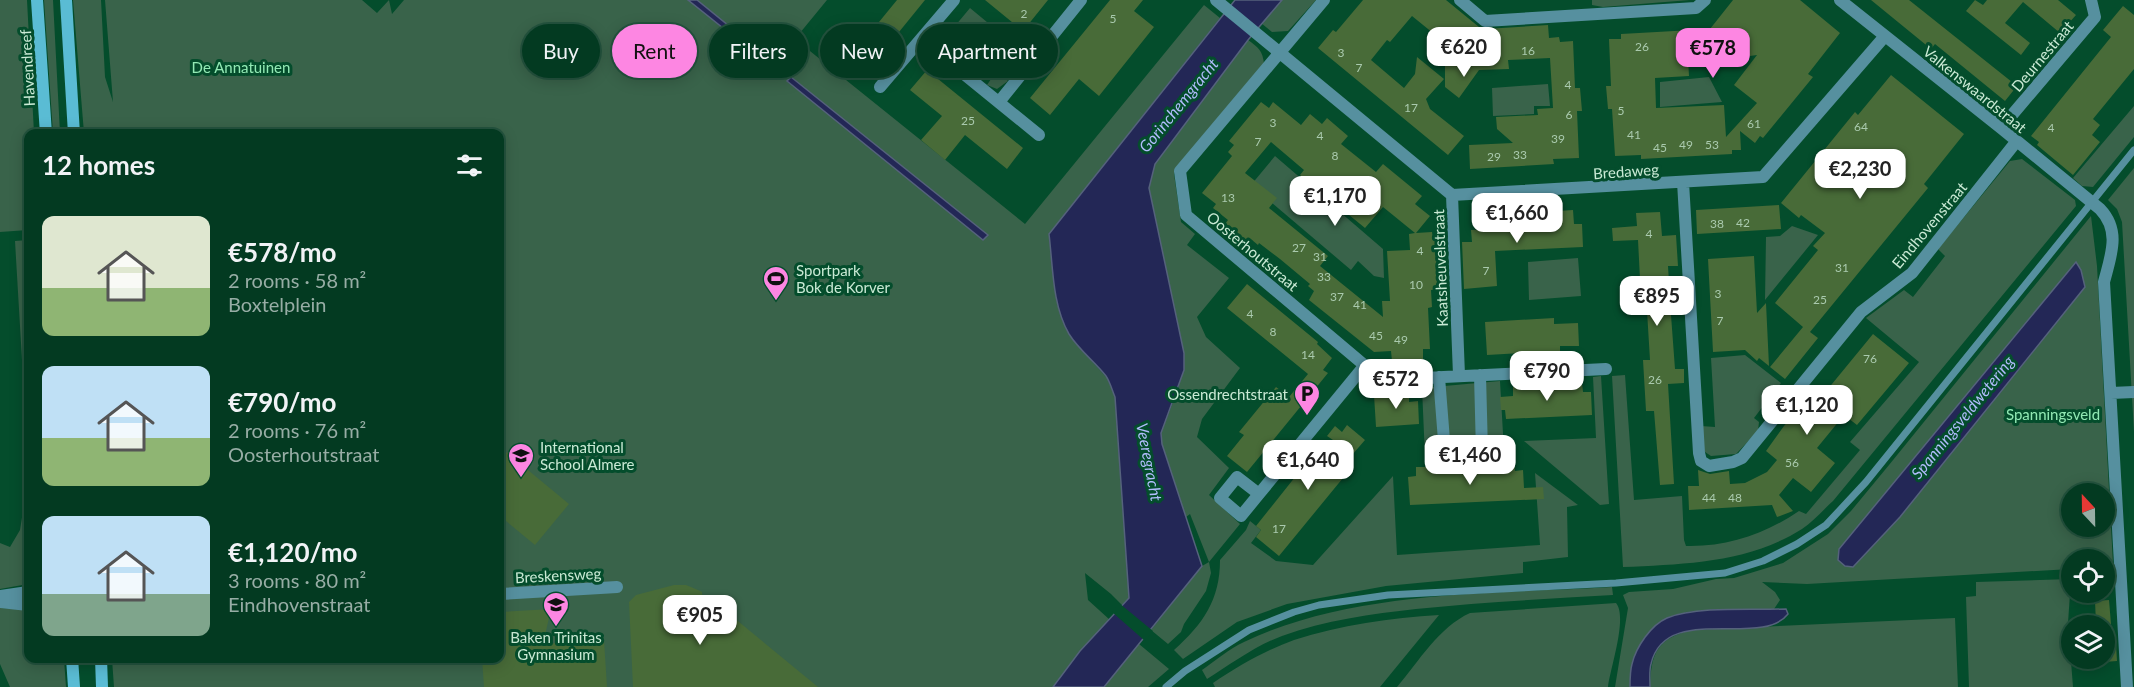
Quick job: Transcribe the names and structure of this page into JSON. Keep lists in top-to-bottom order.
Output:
{
  "streets": {
    "main road": ["Havendreef"],
    "street": [
      "Deurnestraat",
      "Valkenswaardstraat",
      "Bredaweg",
      "Eindhovenstraat",
      "Oosterhoutstraat",
      "Kaatsheuvelstraat",
      "Breskensweg"
    ]
  },
  "crossings": [
    ["Deurnestraat", "Valkenswaardstraat"],
    ["Valkenswaardstraat", "Bredaweg"],
    ["Valkenswaardstraat", "Eindhovenstraat"],
    ["Bredaweg", "Eindhovenstraat"],
    ["Bredaweg", "Kaatsheuvelstraat"],
    ["Oosterhoutstraat", "Kaatsheuvelstraat"]
  ],
  "water": ["Gorinchemgracht", "Spanningsveldwetering", "Veeregracht"],
  "parks": ["De Annatuinen", "Spanningsveld"],
  "places": {
    "sports": ["Sportpark Bok de Korver"],
    "parking": ["Ossendrechtstraat"],
    "school or university": ["International School Almere", "Baken Trinitas Gymnasium"]
  },
  "house_numbers": [
    "2",
    "5",
    "26",
    "16",
    "3",
    "7",
    "4",
    "17",
    "5",
    "6",
    "25",
    "3",
    "61",
    "64",
    "4",
    "41",
    "4",
    "39",
    "7",
    "49",
    "53",
    "45",
    "33",
    "8",
    "29",
    "13",
    "42",
    "38",
    "4",
    "27",
    "4",
    "31",
    "31",
    "7",
    "33",
    "10",
    "3",
    "37",
    "25",
    "41",
    "4",
    "7",
    "8",
    "45",
    "49",
    "14",
    "76",
    "26",
    "56",
    "44",
    "48",
    "17"
  ],
  "north": "top",
  "page": {
    "chip": [
      "Buy",
      "Rent",
      "Filters",
      "New",
      "Apartment"
    ],
    "price": [
      "€620",
      "€578",
      "€2,230",
      "€1,170",
      "€1,660",
      "€895",
      "€790",
      "€572",
      "€1,120",
      "€1,460",
      "€1,640",
      "€905"
    ],
    "heading": "12 homes",
    "list": [
      {
        "name": "€578/mo",
        "note": "2 rooms · 58 m² · Boxtelplein"
      },
      {
        "name": "€790/mo",
        "note": "2 rooms · 76 m² · Oosterhoutstraat"
      },
      {
        "name": "€1,120/mo",
        "note": "3 rooms · 80 m² · Eindhovenstraat"
      }
    ]
  }
}
